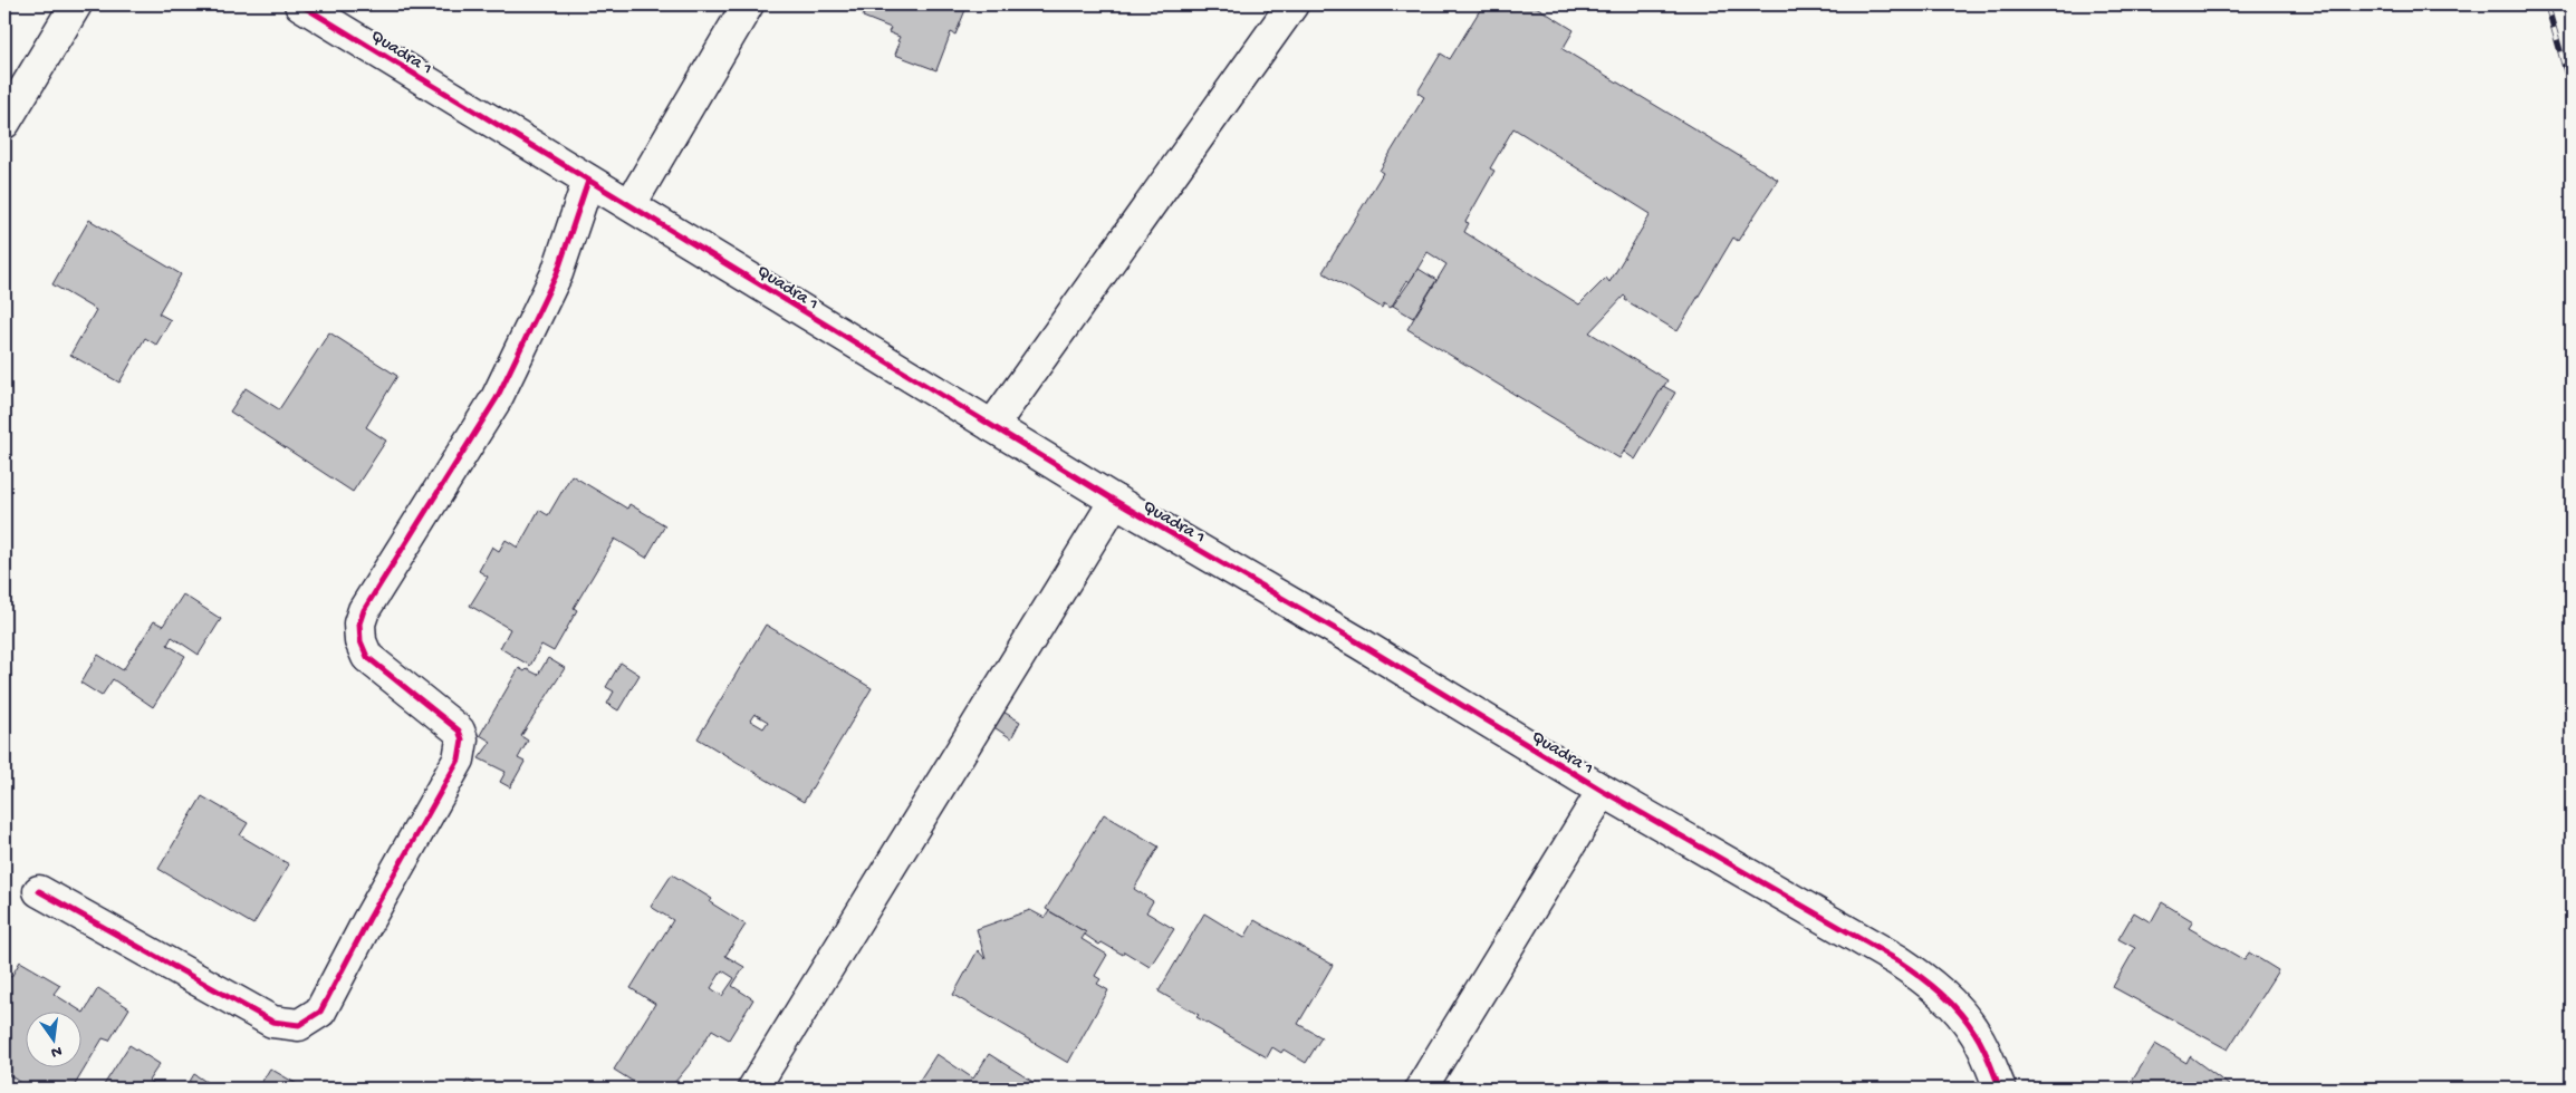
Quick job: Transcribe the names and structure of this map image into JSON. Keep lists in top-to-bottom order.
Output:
{
  "streets": {
    "street": ["Quadra 1"]
  },
  "north": "bottom"
}
